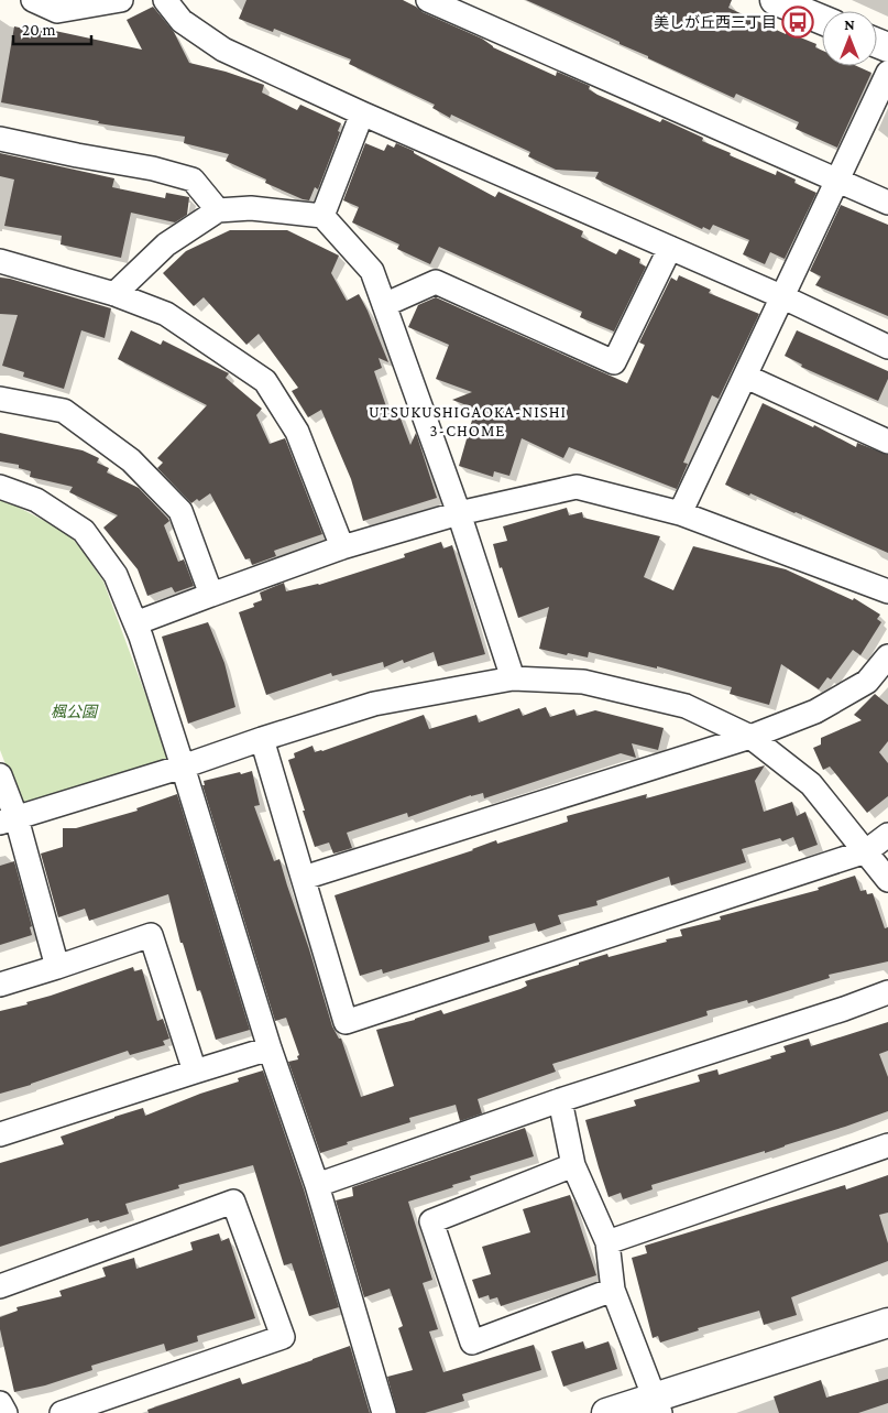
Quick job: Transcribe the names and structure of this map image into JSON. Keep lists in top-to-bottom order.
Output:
{
  "districts": ["UTSUKUSHIGAOKA-NISHI 3-CHOME"],
  "parks": ["楓公園"],
  "places": {
    "bus stop": ["美しが丘西三丁目"]
  },
  "scale_bar": "20 m",
  "north": "top"
}
